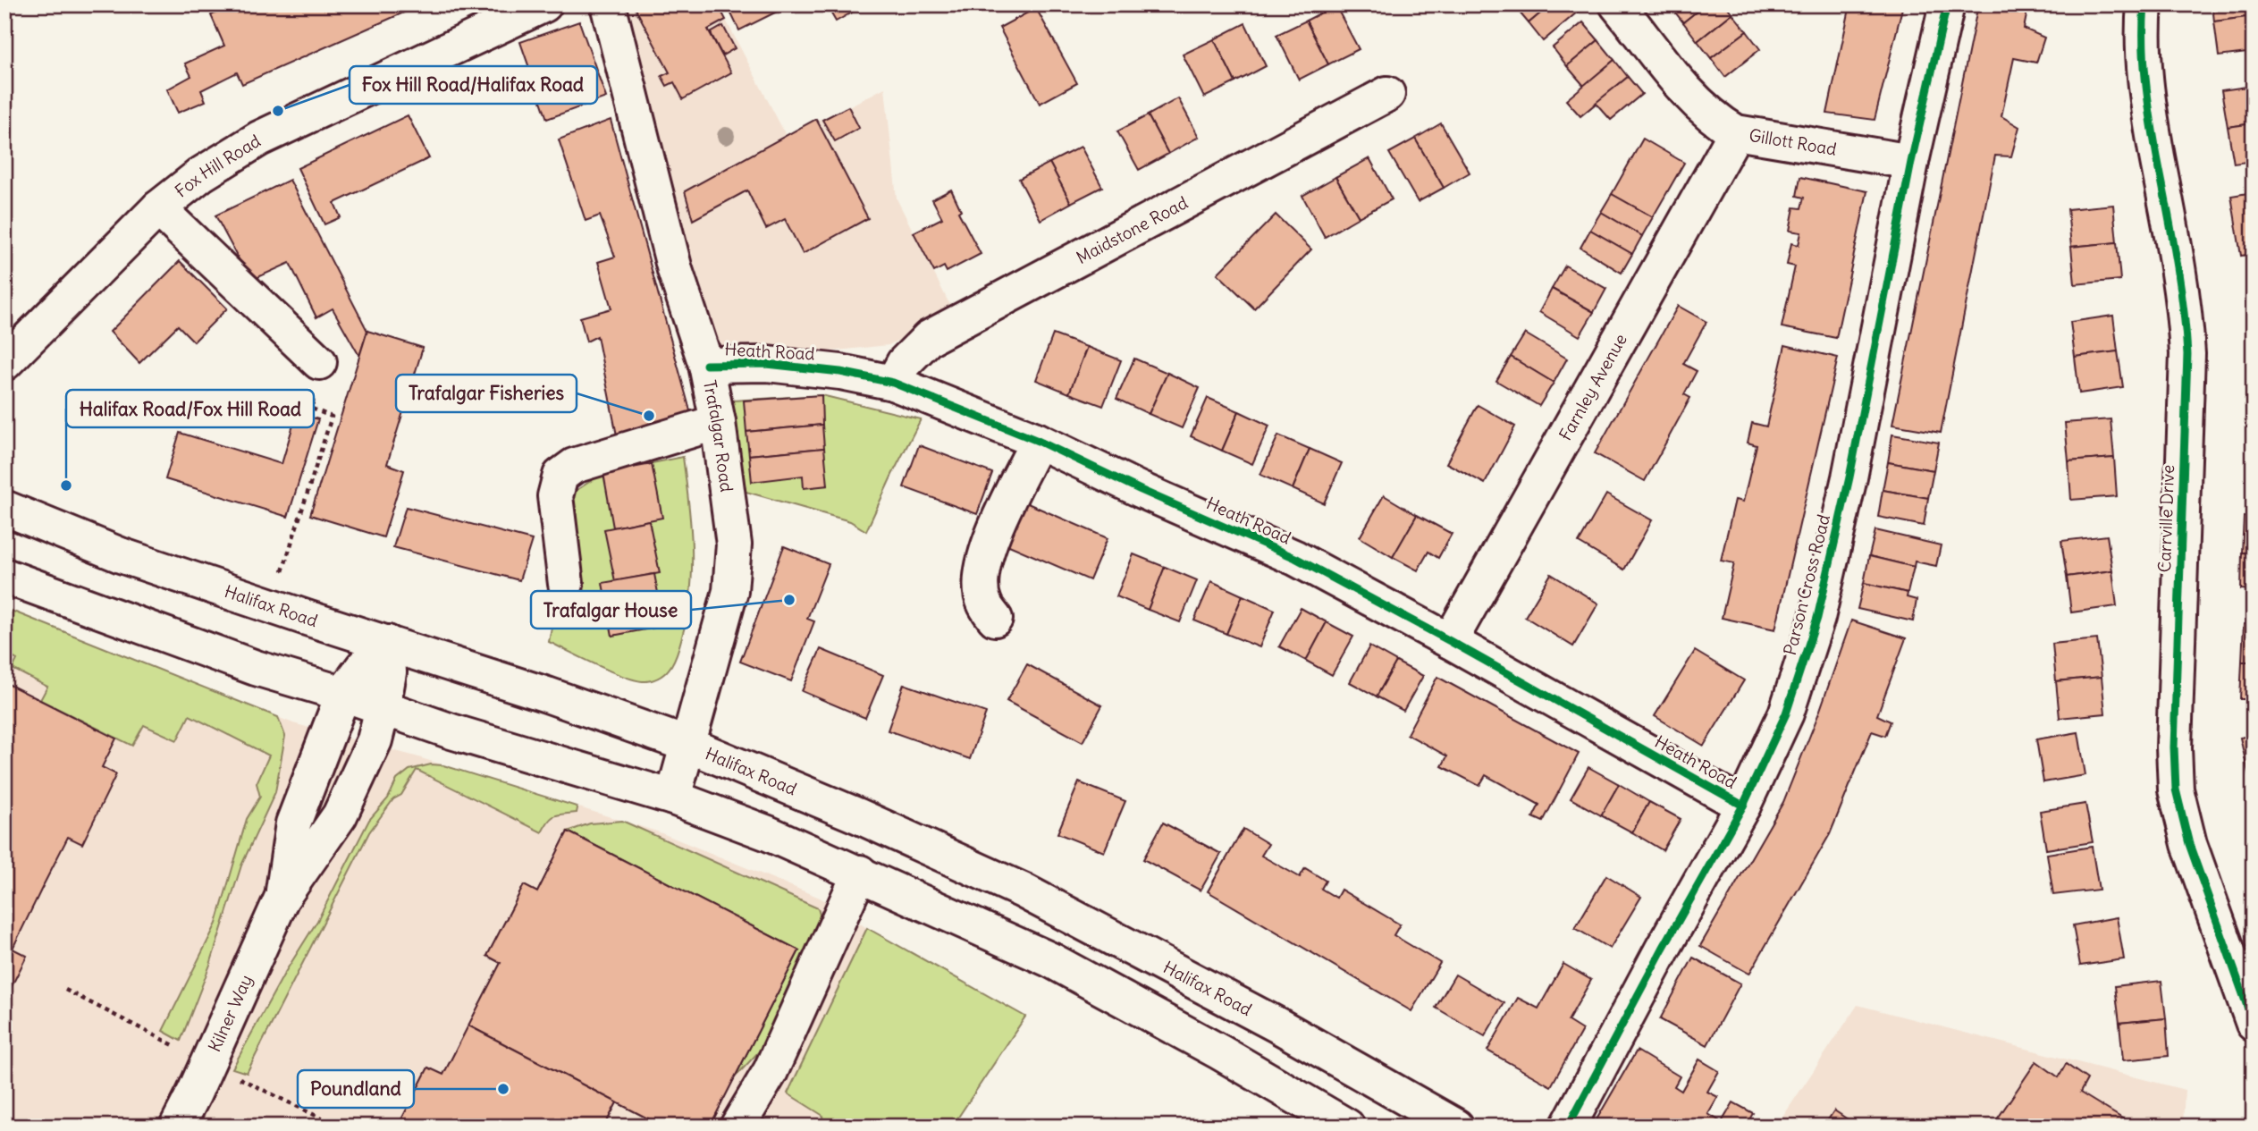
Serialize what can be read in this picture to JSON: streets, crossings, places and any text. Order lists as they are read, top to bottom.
{
  "streets": {
    "main road": [
      "Gillott Road",
      "Fox Hill Road",
      "Maidstone Road",
      "Heath Road",
      "Farnley Avenue",
      "Trafalgar Road",
      "Carrville Drive",
      "Parson Cross Road",
      "Halifax Road",
      "Kilner Way"
    ]
  },
  "crossings": [
    ["Gillott Road", "Farnley Avenue"],
    ["Gillott Road", "Parson Cross Road"],
    ["Maidstone Road", "Heath Road"],
    ["Heath Road", "Farnley Avenue"],
    ["Heath Road", "Trafalgar Road"],
    ["Heath Road", "Parson Cross Road"],
    ["Trafalgar Road", "Halifax Road"],
    ["Halifax Road", "Kilner Way"]
  ],
  "places": [
    "Fox Hill Road/Halifax Road",
    "Trafalgar Fisheries",
    "Halifax Road/Fox Hill Road",
    "Trafalgar House",
    "Poundland"
  ]
}
